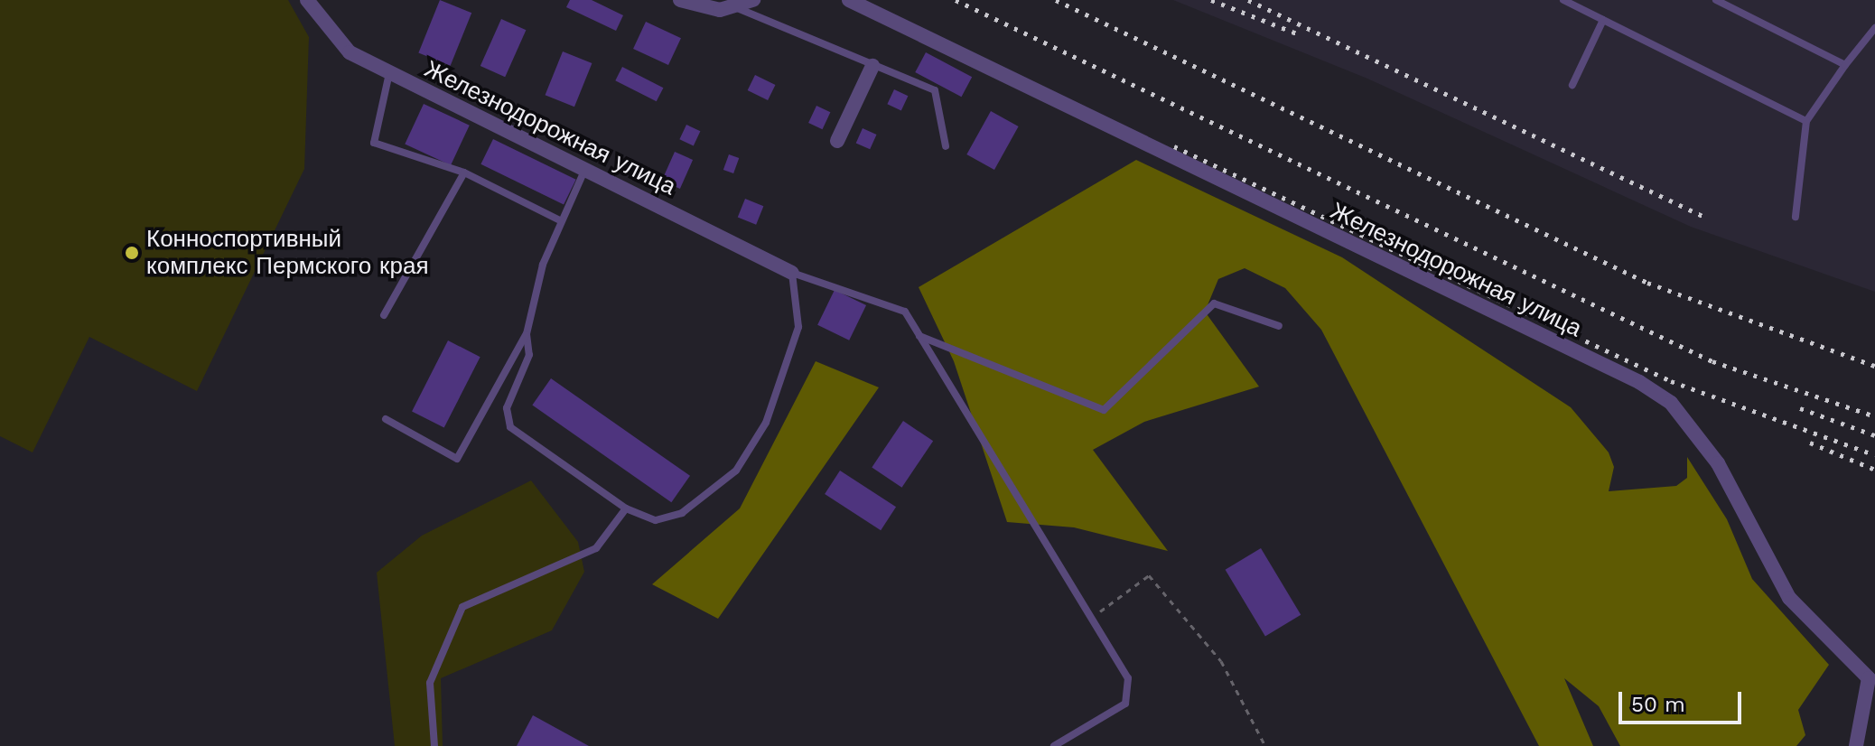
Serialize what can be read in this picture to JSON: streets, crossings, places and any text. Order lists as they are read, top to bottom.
{
  "streets": {
    "street": ["Железнодорожная улица"]
  },
  "places": ["Конноспортивный комплекс Пермского края"],
  "scale_bar": "50 m"
}
